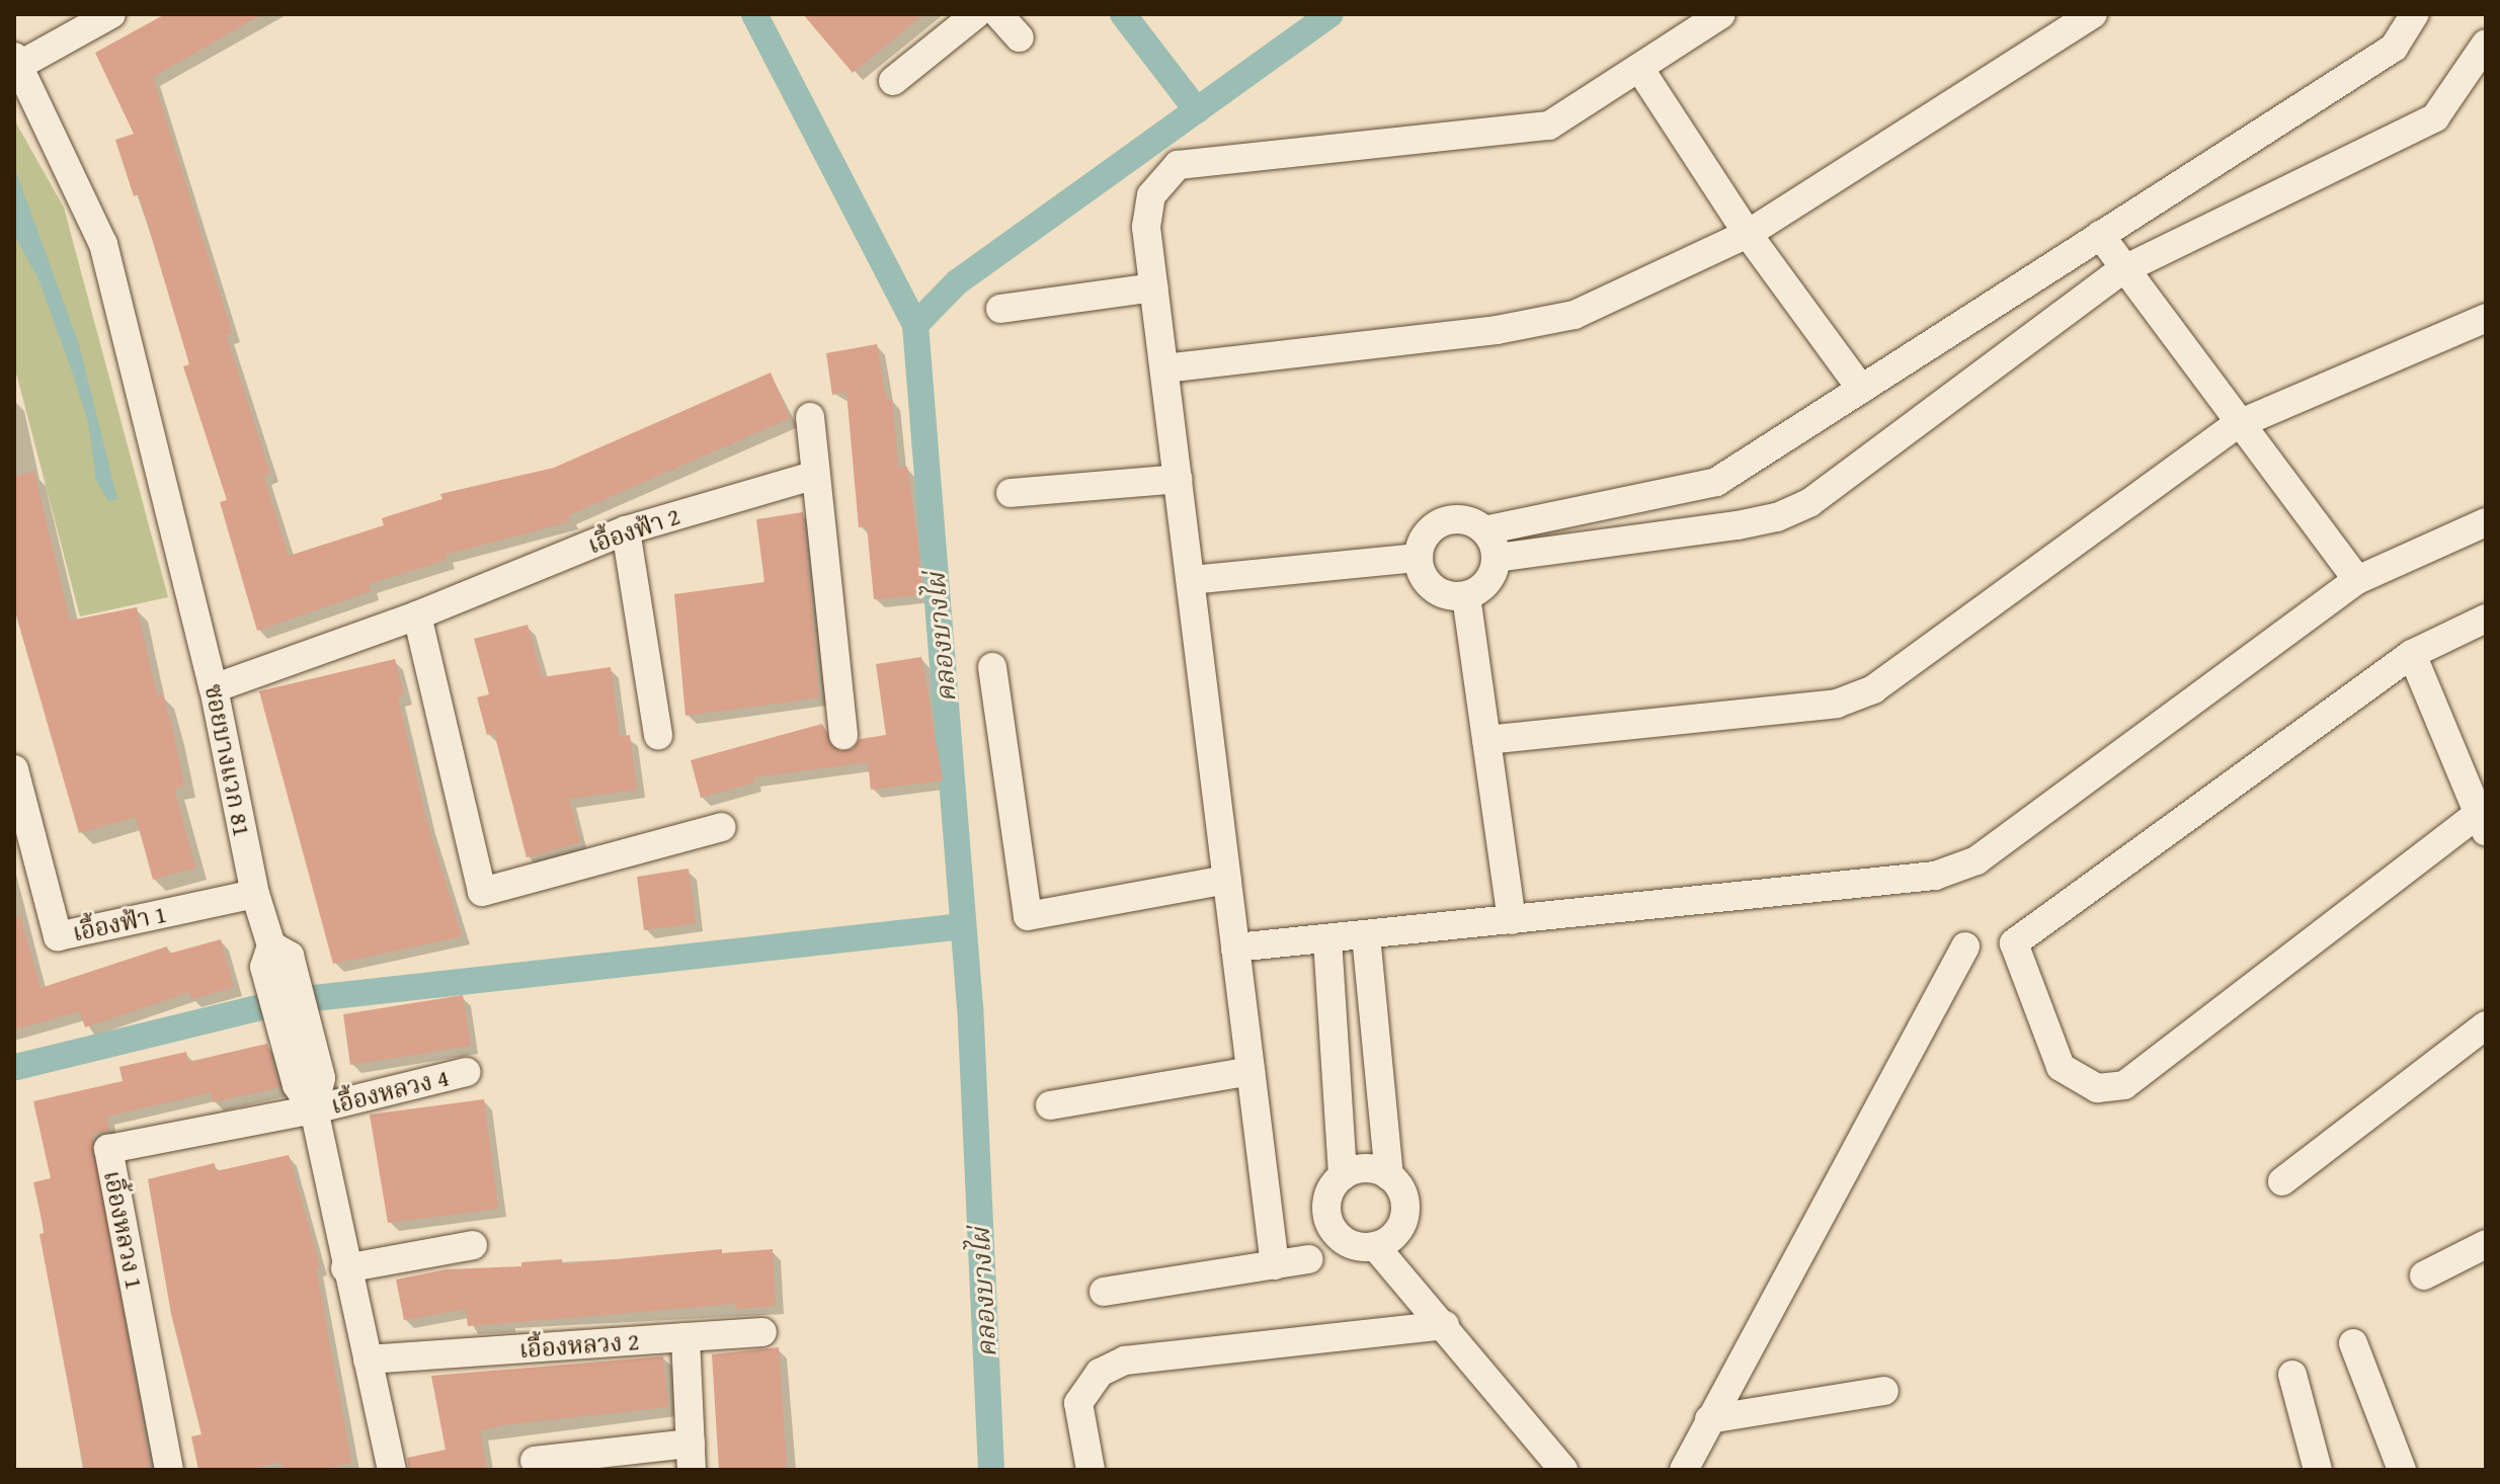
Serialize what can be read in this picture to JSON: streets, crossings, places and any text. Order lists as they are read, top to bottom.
{
  "streets": {
    "street": [
      "เอื้องฟ้า 2",
      "ซอยบางแวก 81",
      "เอื้องฟ้า 1",
      "เอื้องหลวง 4",
      "เอิ้องหลวง 1",
      "เอื้องหลวง 2"
    ]
  },
  "crossings": [
    ["เอื้องฟ้า 2", "ซอยบางแวก 81"],
    ["ซอยบางแวก 81", "เอื้องฟ้า 1"],
    ["ซอยบางแวก 81", "เอื้องหลวง 4"],
    ["ซอยบางแวก 81", "เอิ้องหลวง 1"],
    ["เอื้องหลวง 4", "เอิ้องหลวง 1"]
  ],
  "water": ["คลองบางไผ่"]
}
